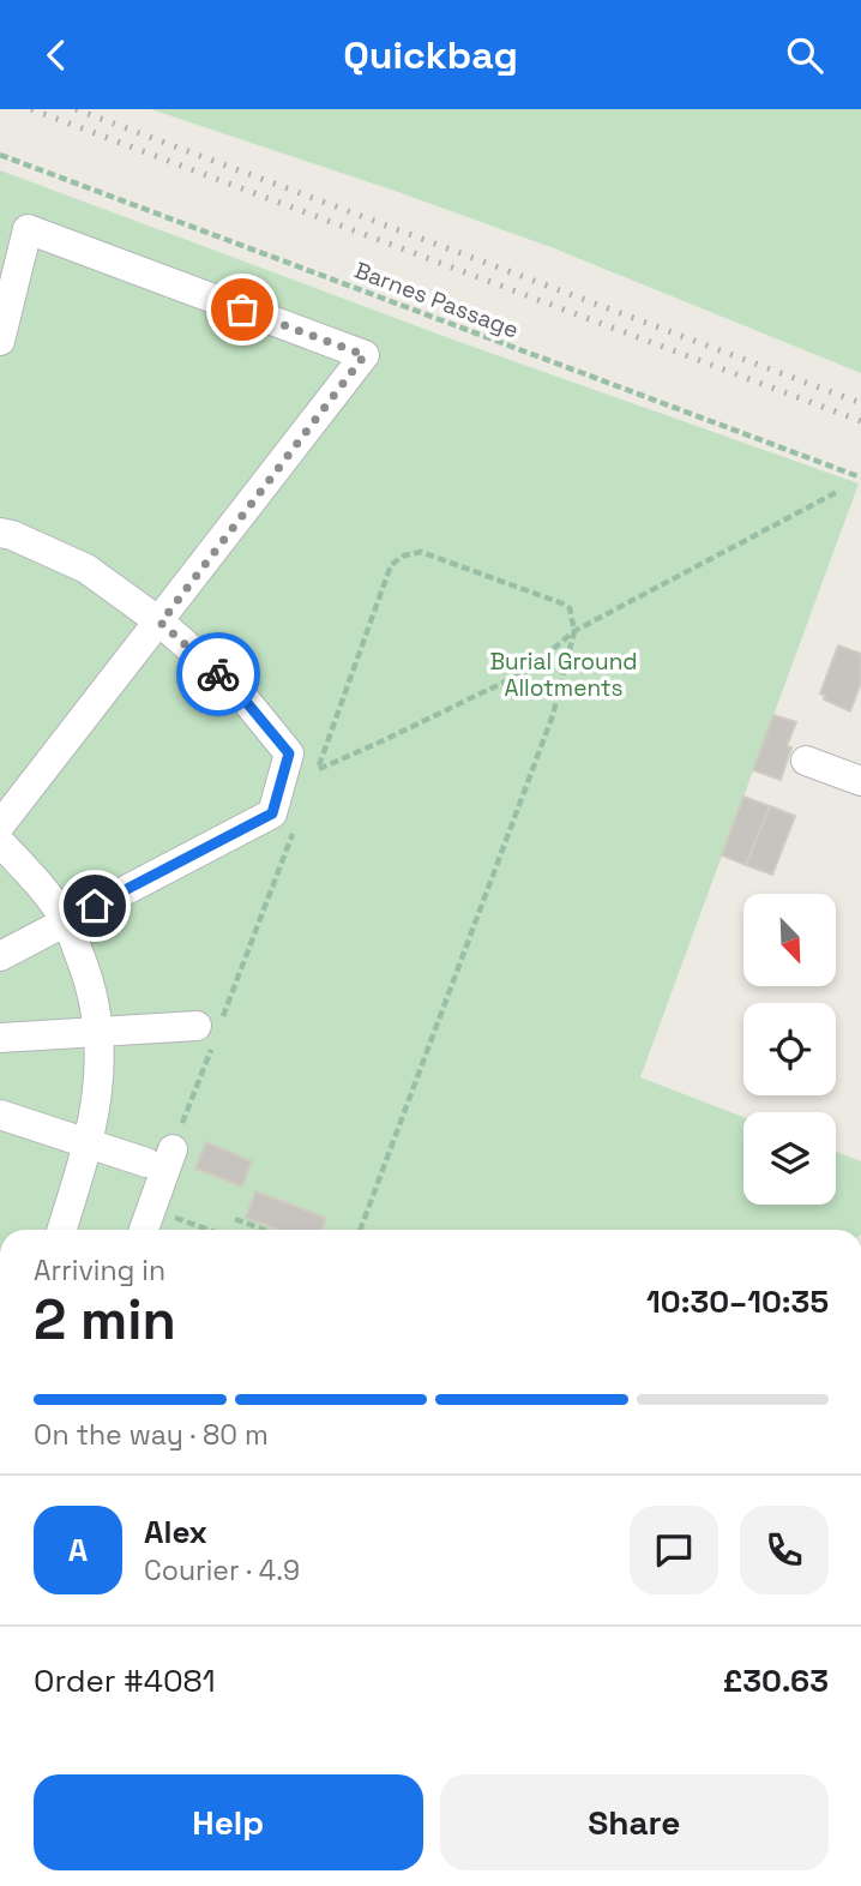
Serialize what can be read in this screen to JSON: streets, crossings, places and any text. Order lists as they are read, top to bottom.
{
  "streets": {
    "path": ["Barnes Passage"]
  },
  "parks": ["Burial Ground Allotments"],
  "north": "bottom right",
  "page": {
    "header": "Quickbag",
    "heading": ["2 min", "Arriving in", "10:30–10:35"],
    "panel": [
      "Alex",
      "Courier · 4.9",
      "Order #4081",
      "£30.63"
    ],
    "bar": "On the way · 80 m",
    "round": "A",
    "buttons": ["Help", "Share"]
  }
}
